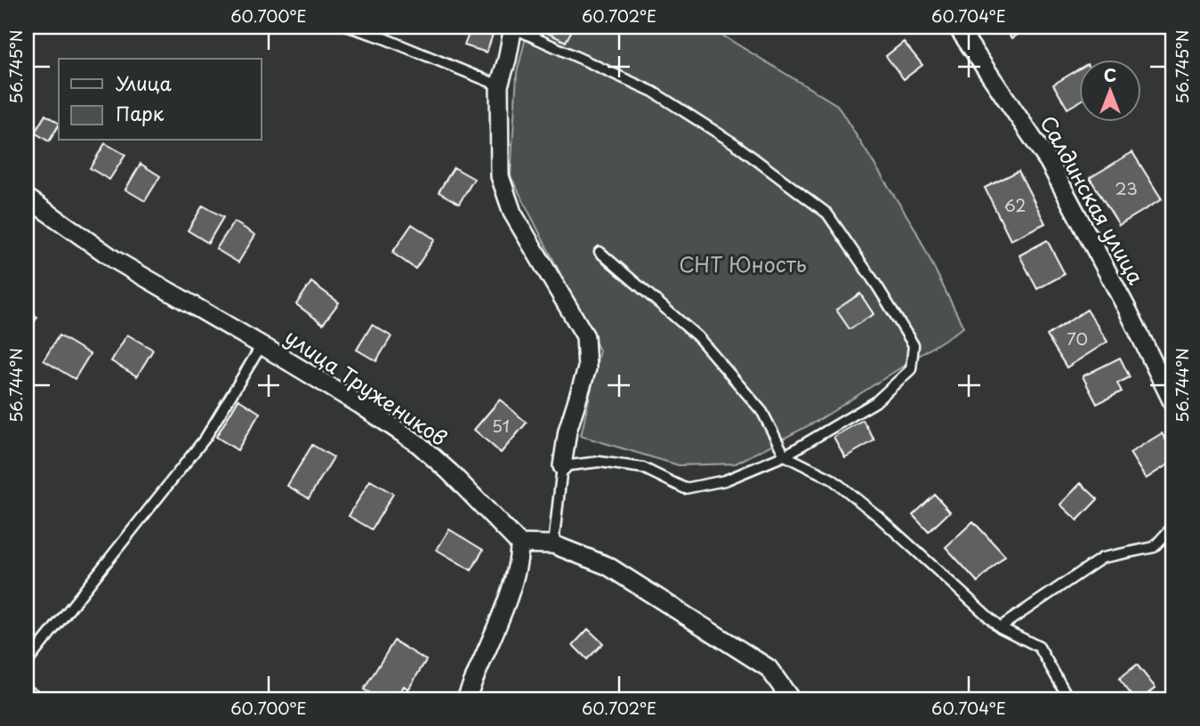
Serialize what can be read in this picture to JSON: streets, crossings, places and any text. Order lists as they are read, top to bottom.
{
  "streets": {
    "street": ["Салдинская улица", "улица Тружеников"]
  },
  "parks": ["СНТ Юность"],
  "house_numbers": [
    "23",
    "62",
    "70",
    "51"
  ],
  "legend": ["Улица", "Парк"],
  "north": "top",
  "coordinates": [
    "60.700°E",
    "60.702°E",
    "60.704°E",
    "56.745°N",
    "56.744°N"
  ]
}
